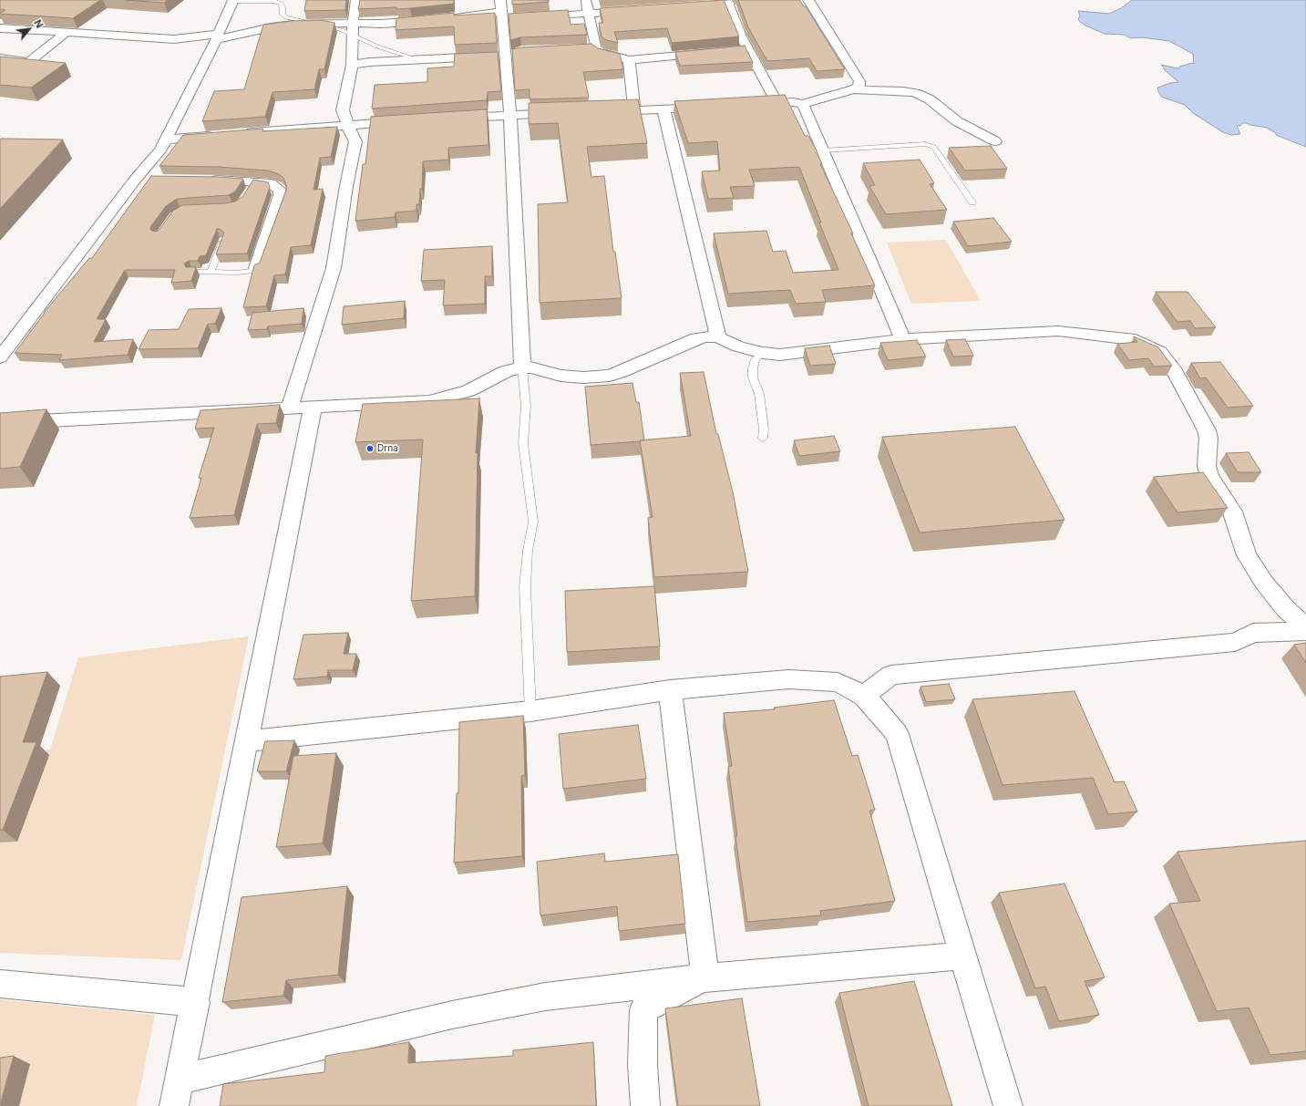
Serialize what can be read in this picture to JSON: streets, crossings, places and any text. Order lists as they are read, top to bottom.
{
  "places": ["Drna"],
  "north": "top right"
}
